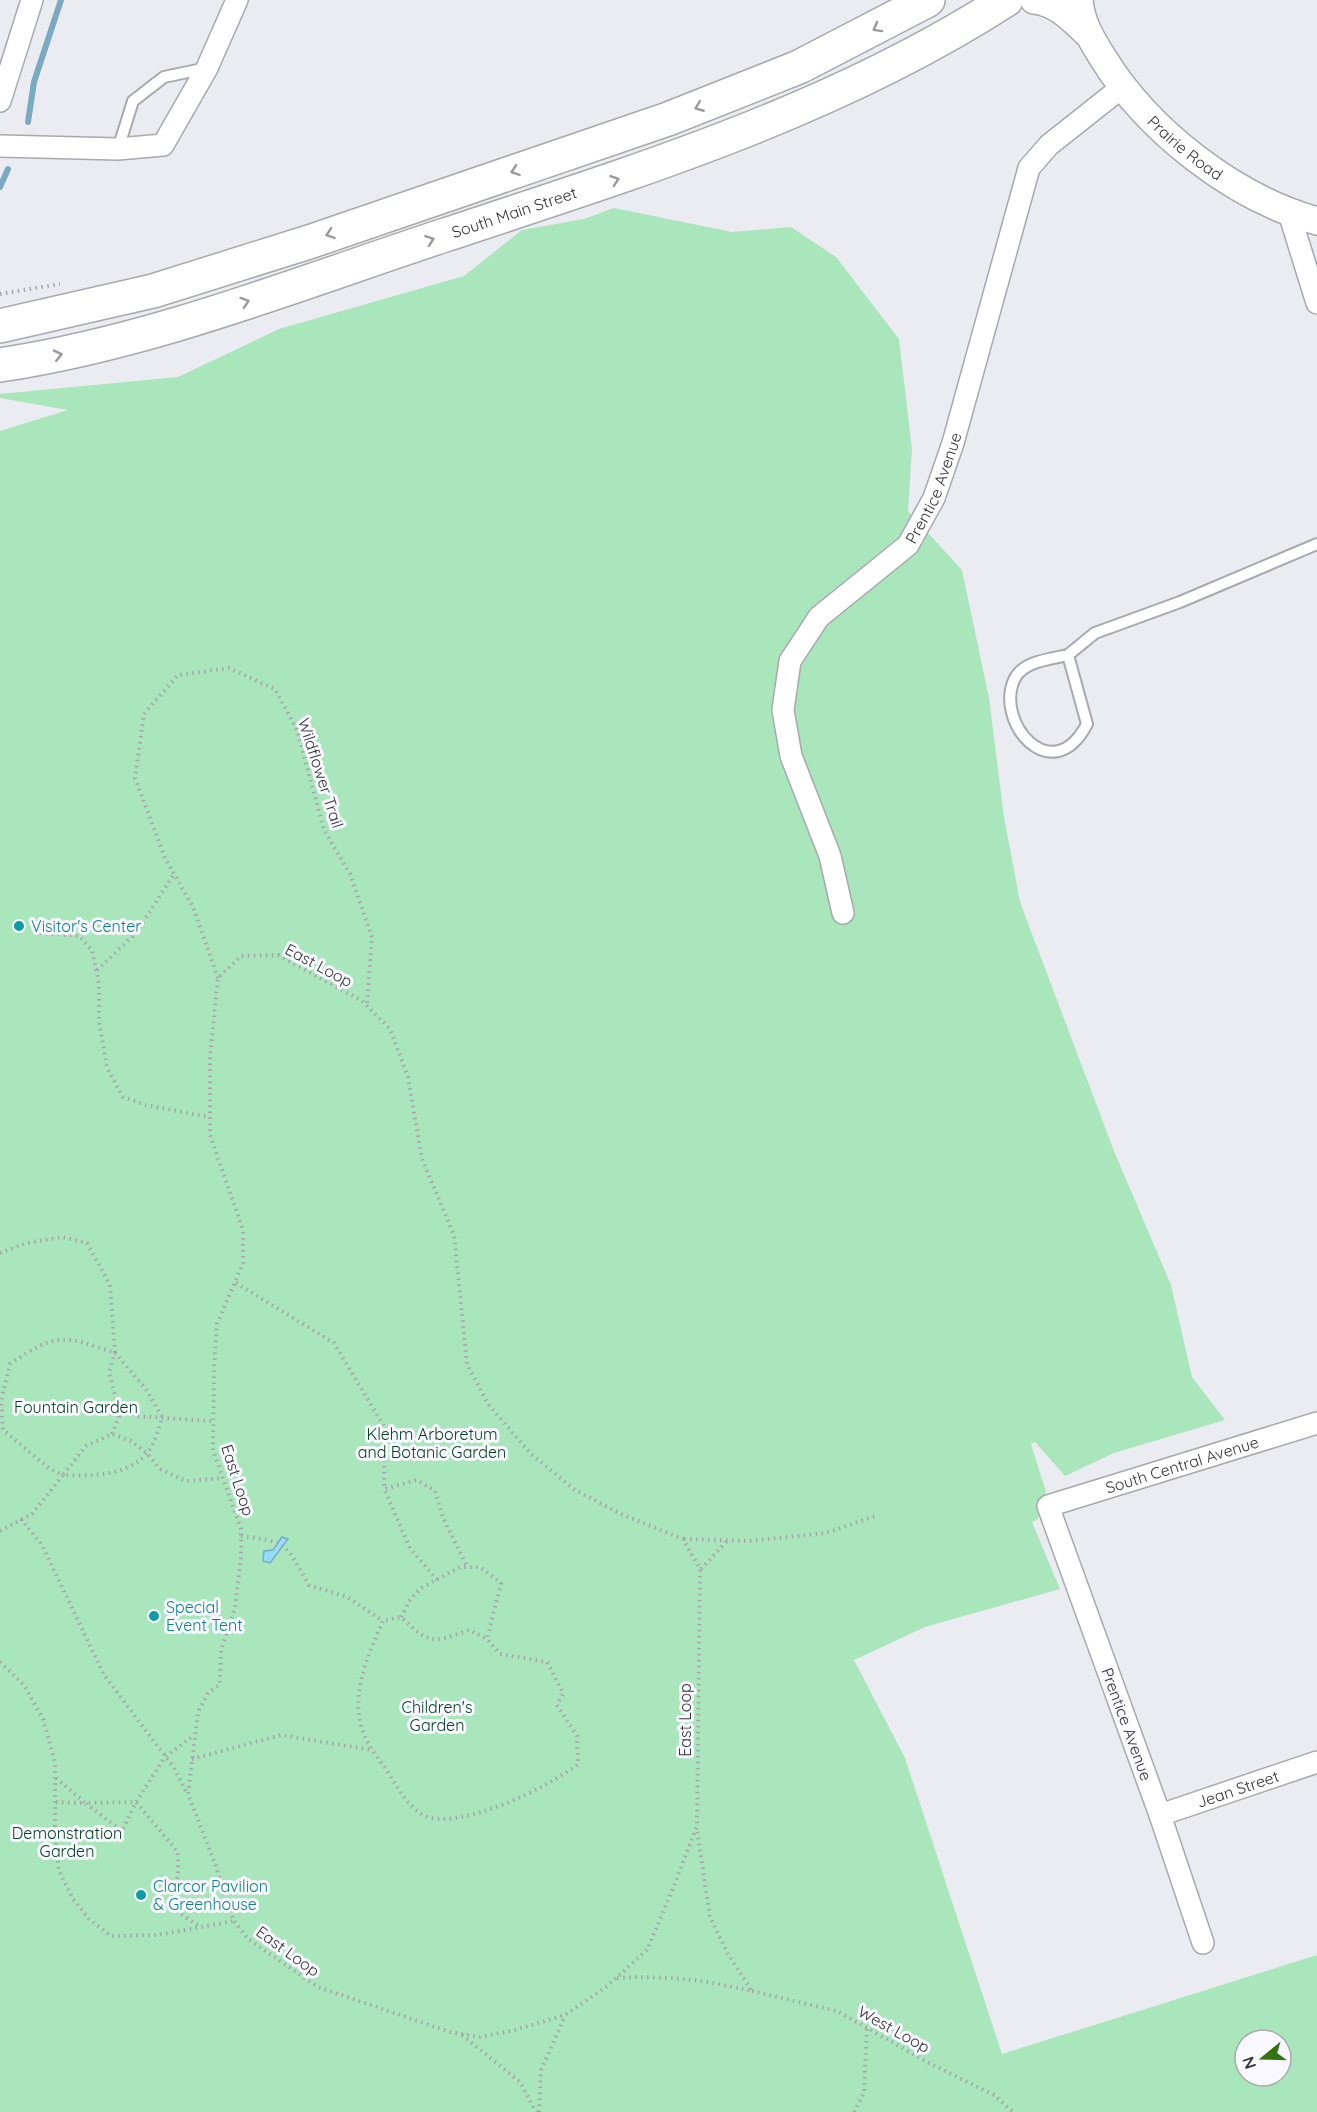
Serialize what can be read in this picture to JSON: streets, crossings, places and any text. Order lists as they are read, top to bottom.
{
  "streets": {
    "main road": ["South Main Street"],
    "street": [
      "Prairie Road",
      "Prentice Avenue",
      "South Central Avenue",
      "Jean Street"
    ],
    "path": ["Wildflower Trail", "East Loop", "West Loop"]
  },
  "crossings": [
    ["Prairie Road", "Prentice Avenue"],
    ["Prentice Avenue", "South Central Avenue"],
    ["Prentice Avenue", "Jean Street"],
    ["Wildflower Trail", "East Loop"],
    ["East Loop", "West Loop"]
  ],
  "parks": [
    "Fountain Garden",
    "Klehm Arboretum and Botanic Garden",
    "Children's Garden",
    "Demonstration Garden"
  ],
  "places": ["Visitor's Center", "Special Event Tent", "Clarcor Pavilion & Greenhouse"],
  "north": "left"
}
